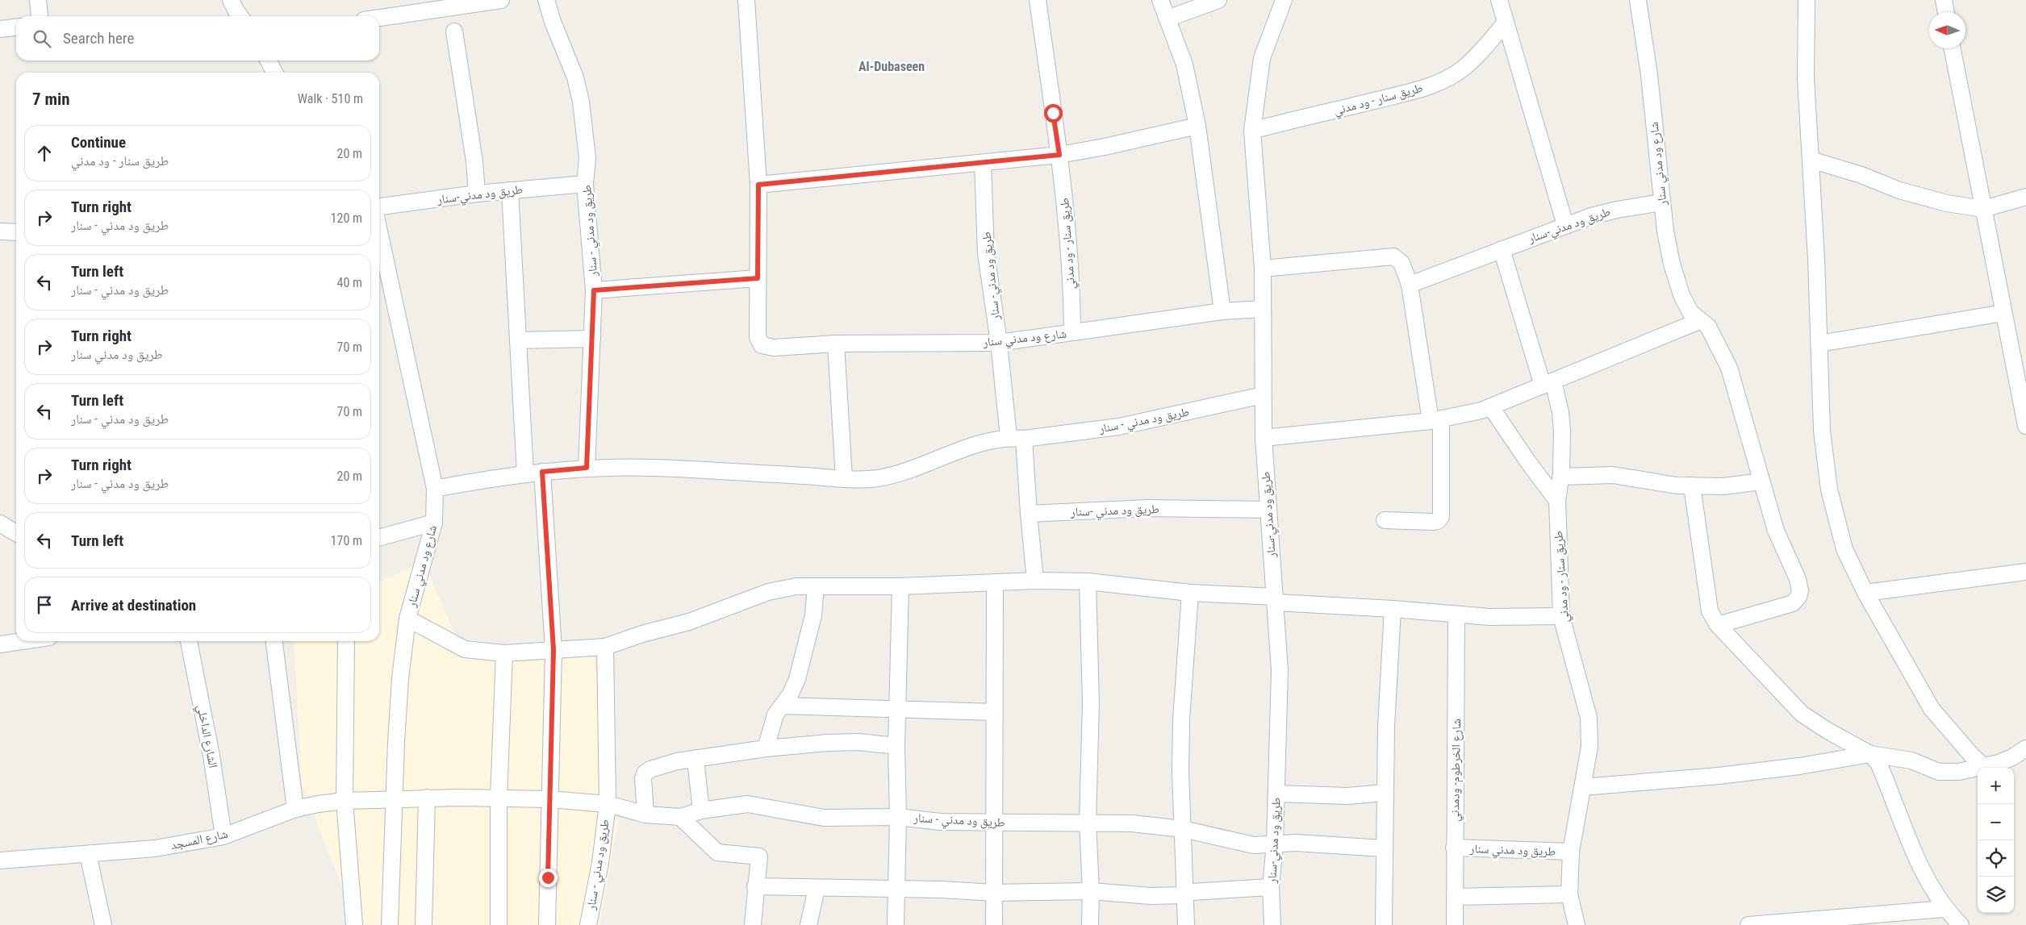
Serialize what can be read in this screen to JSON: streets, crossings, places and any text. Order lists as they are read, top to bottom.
{
  "streets": {
    "street": [
      "طريق سنار - ود مدني",
      "شارع ود مدني سنار",
      "طريق ود مدني-سنار",
      "طريق ود مدني - سنار",
      "طريق ود مدني- سنار",
      "طريق ود مدني -سنار",
      "الشارع الداخلي",
      "شارع الخرطوم- ودمدني",
      "شارع المسجد",
      "طريق ود مدني سنار"
    ]
  },
  "crossings": [
    ["طريق سنار - ود مدني", "شارع ود مدني سنار"],
    ["طريق سنار - ود مدني", "طريق ود مدني-سنار"],
    ["شارع ود مدني سنار", "طريق ود مدني-سنار"],
    ["شارع ود مدني سنار", "طريق ود مدني - سنار"],
    ["شارع ود مدني سنار", "طريق ود مدني- سنار"],
    ["شارع ود مدني سنار", "شارع المسجد"],
    ["طريق ود مدني-سنار", "طريق ود مدني - سنار"],
    ["طريق ود مدني-سنار", "طريق ود مدني -سنار"],
    ["طريق ود مدني - سنار", "طريق ود مدني- سنار"],
    ["طريق ود مدني - سنار", "شارع المسجد"],
    ["الشارع الداخلي", "شارع المسجد"],
    ["شارع الخرطوم- ودمدني", "طريق ود مدني سنار"]
  ],
  "districts": ["Al-Dubaseen"],
  "north": "left",
  "page": {
    "search": "Search here",
    "heading": ["7 min", "Walk · 510 m"],
    "list": [
      ["Continue", "طريق سنار - ود مدني", "20 m"],
      ["Turn right", "طريق ود مدني - سنار", "120 m"],
      ["Turn left", "طريق ود مدني - سنار", "40 m"],
      ["Turn right", "طريق ود مدني سنار", "70 m"],
      ["Turn left", "طريق ود مدني - سنار", "70 m"],
      ["Turn right", "طريق ود مدني - سنار", "20 m"],
      ["Turn left", "170 m"],
      "Arrive at destination"
    ],
    "map_buttons": ["+", "−"]
  }
}
